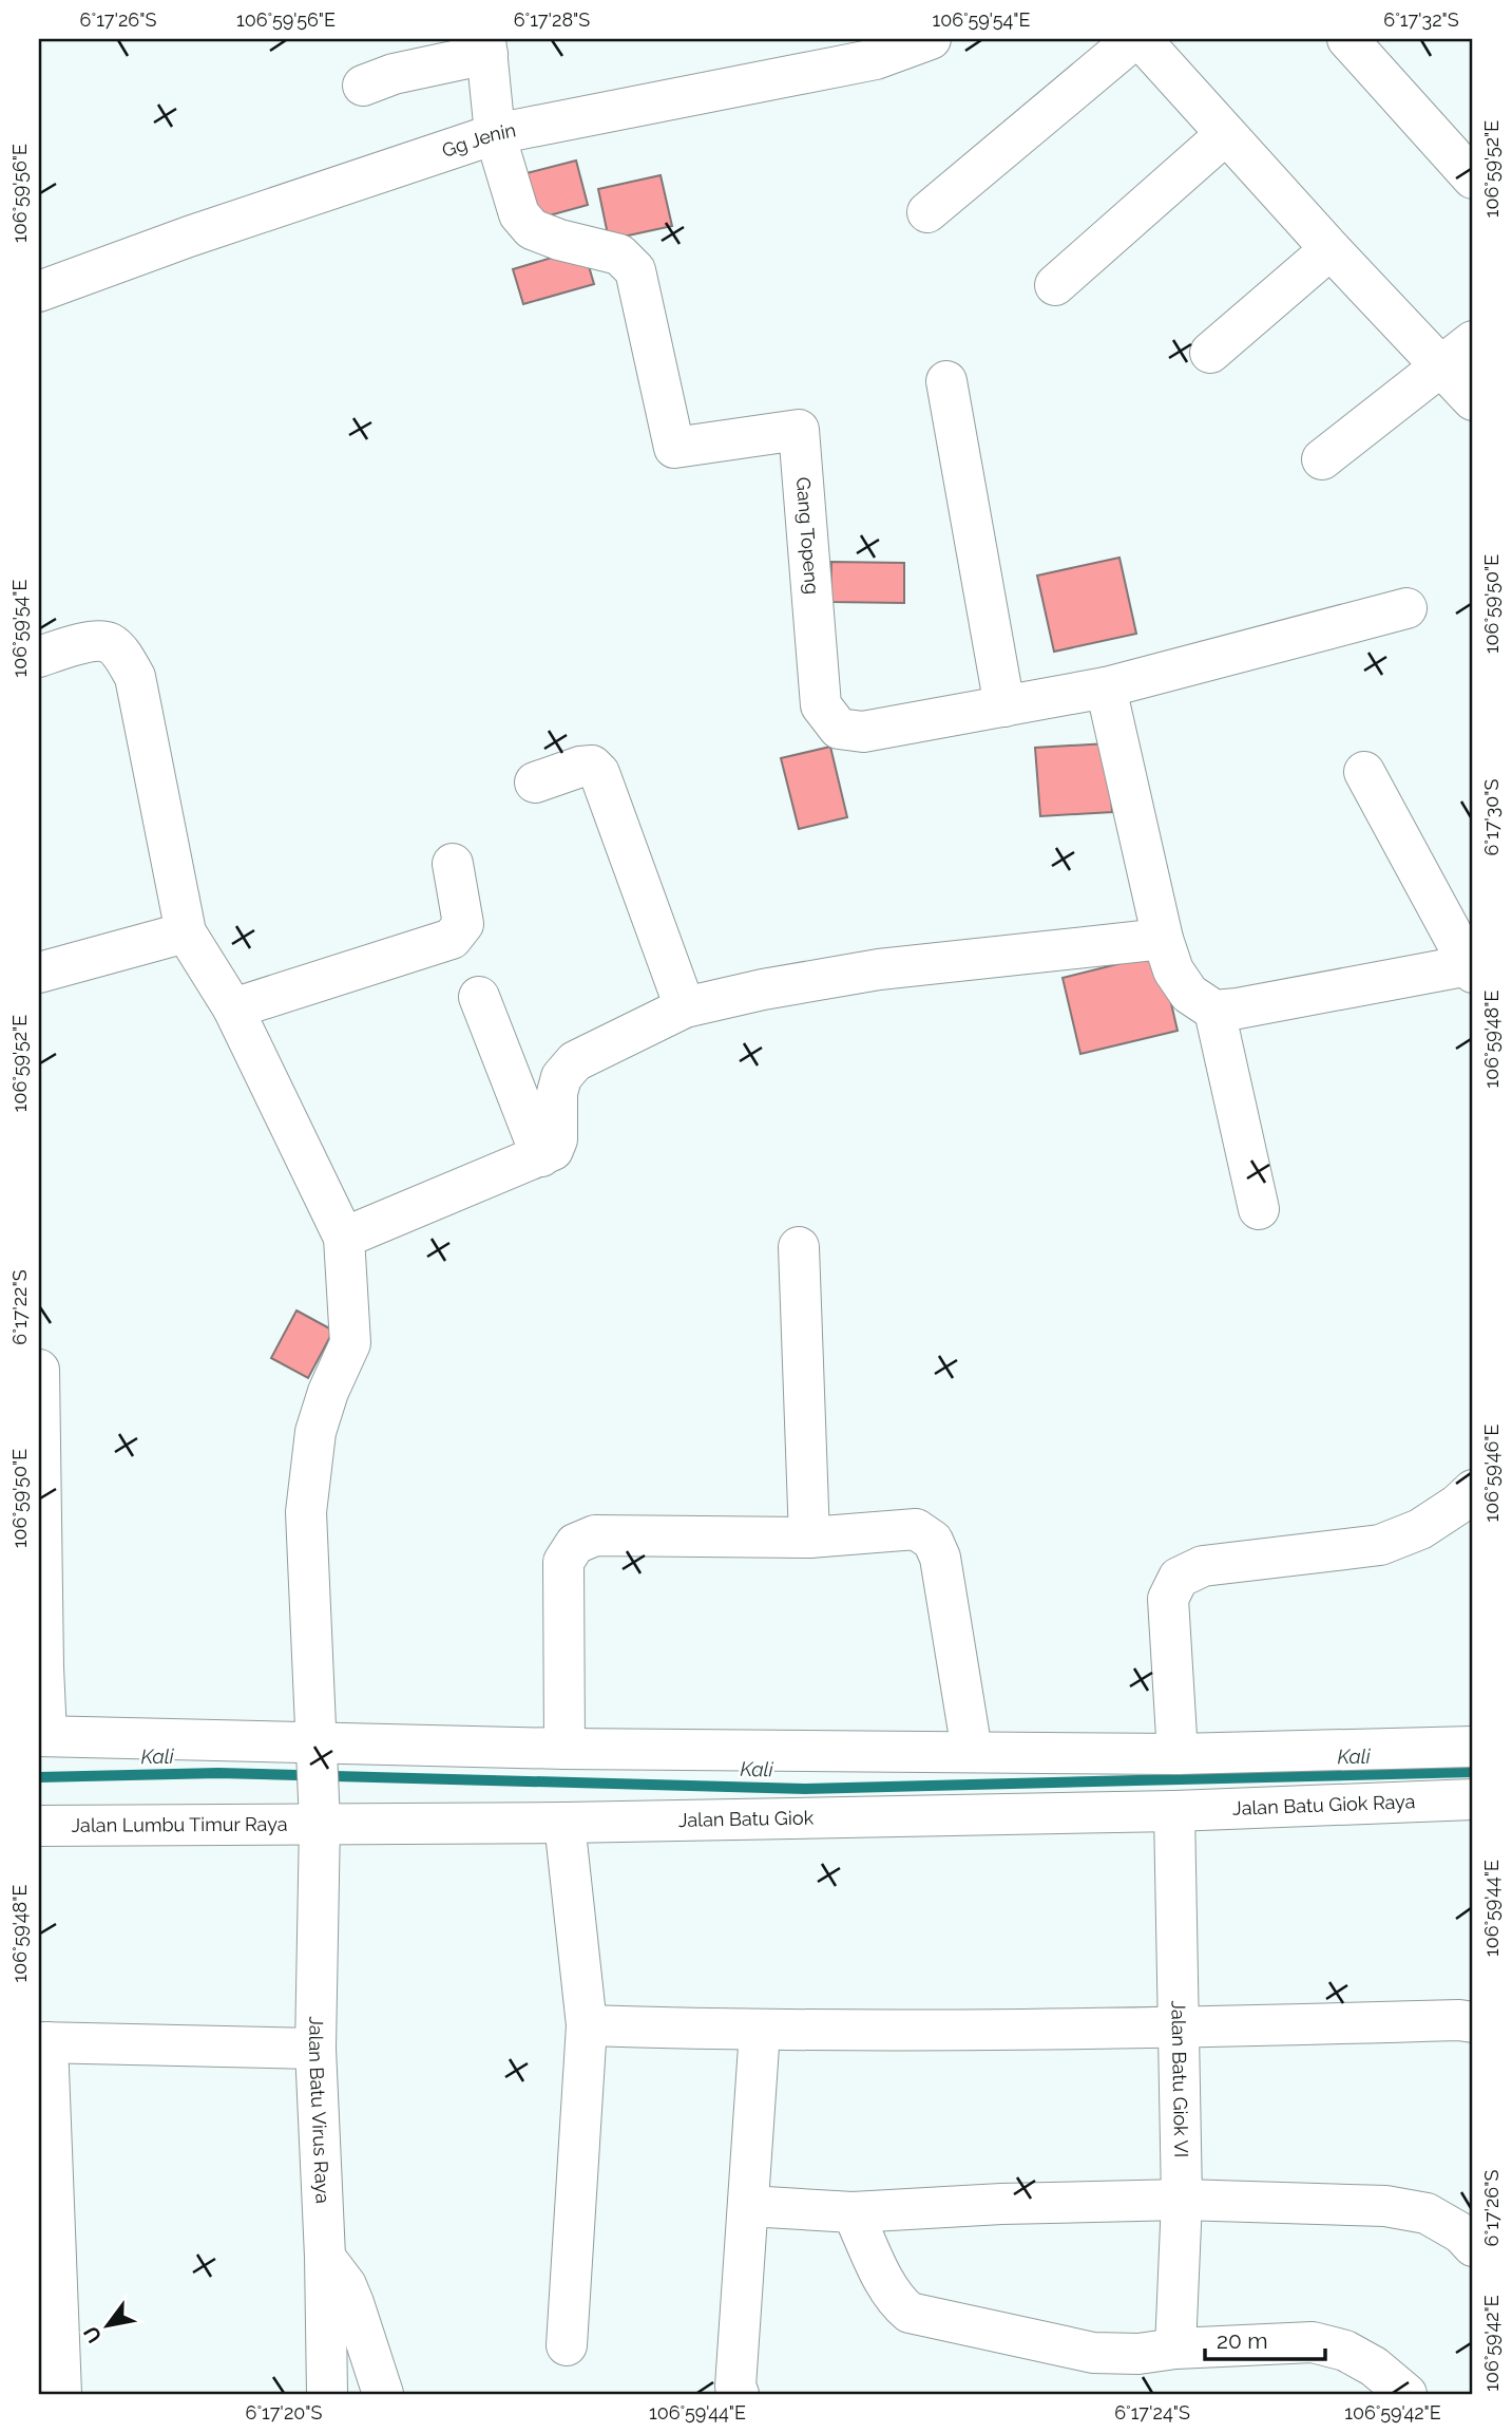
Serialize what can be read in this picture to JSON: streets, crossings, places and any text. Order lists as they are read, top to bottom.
{
  "streets": {
    "street": [
      "Gg Jenin",
      "Gang Topeng",
      "Jalan Batu Giok Raya",
      "Jalan Batu Giok",
      "Jalan Lumbu Timur Raya",
      "Jalan Batu Giok VI",
      "Jalan Batu Virus Raya"
    ]
  },
  "crossings": [
    ["Gg Jenin", "Gang Topeng"],
    ["Jalan Batu Giok Raya", "Jalan Batu Giok"],
    ["Jalan Batu Giok Raya", "Jalan Batu Giok VI"],
    ["Jalan Batu Giok", "Jalan Lumbu Timur Raya"],
    ["Jalan Batu Giok", "Jalan Batu Giok VI"],
    ["Jalan Batu Giok", "Jalan Batu Virus Raya"],
    ["Jalan Lumbu Timur Raya", "Jalan Batu Virus Raya"]
  ],
  "water": ["Kali"],
  "scale_bar": "20 m",
  "north": "bottom left",
  "coordinates": [
    "6°17'26\"S",
    "106°59'56\"E",
    "6°17'28\"S",
    "106°59'54\"E",
    "6°17'32\"S",
    "106°59'52\"E",
    "106°59'50\"E",
    "6°17'30\"S",
    "106°59'48\"E",
    "6°17'22\"S",
    "106°59'46\"E",
    "106°59'44\"E",
    "106°59'42\"E",
    "6°17'20\"S",
    "6°17'24\"S"
  ]
}
